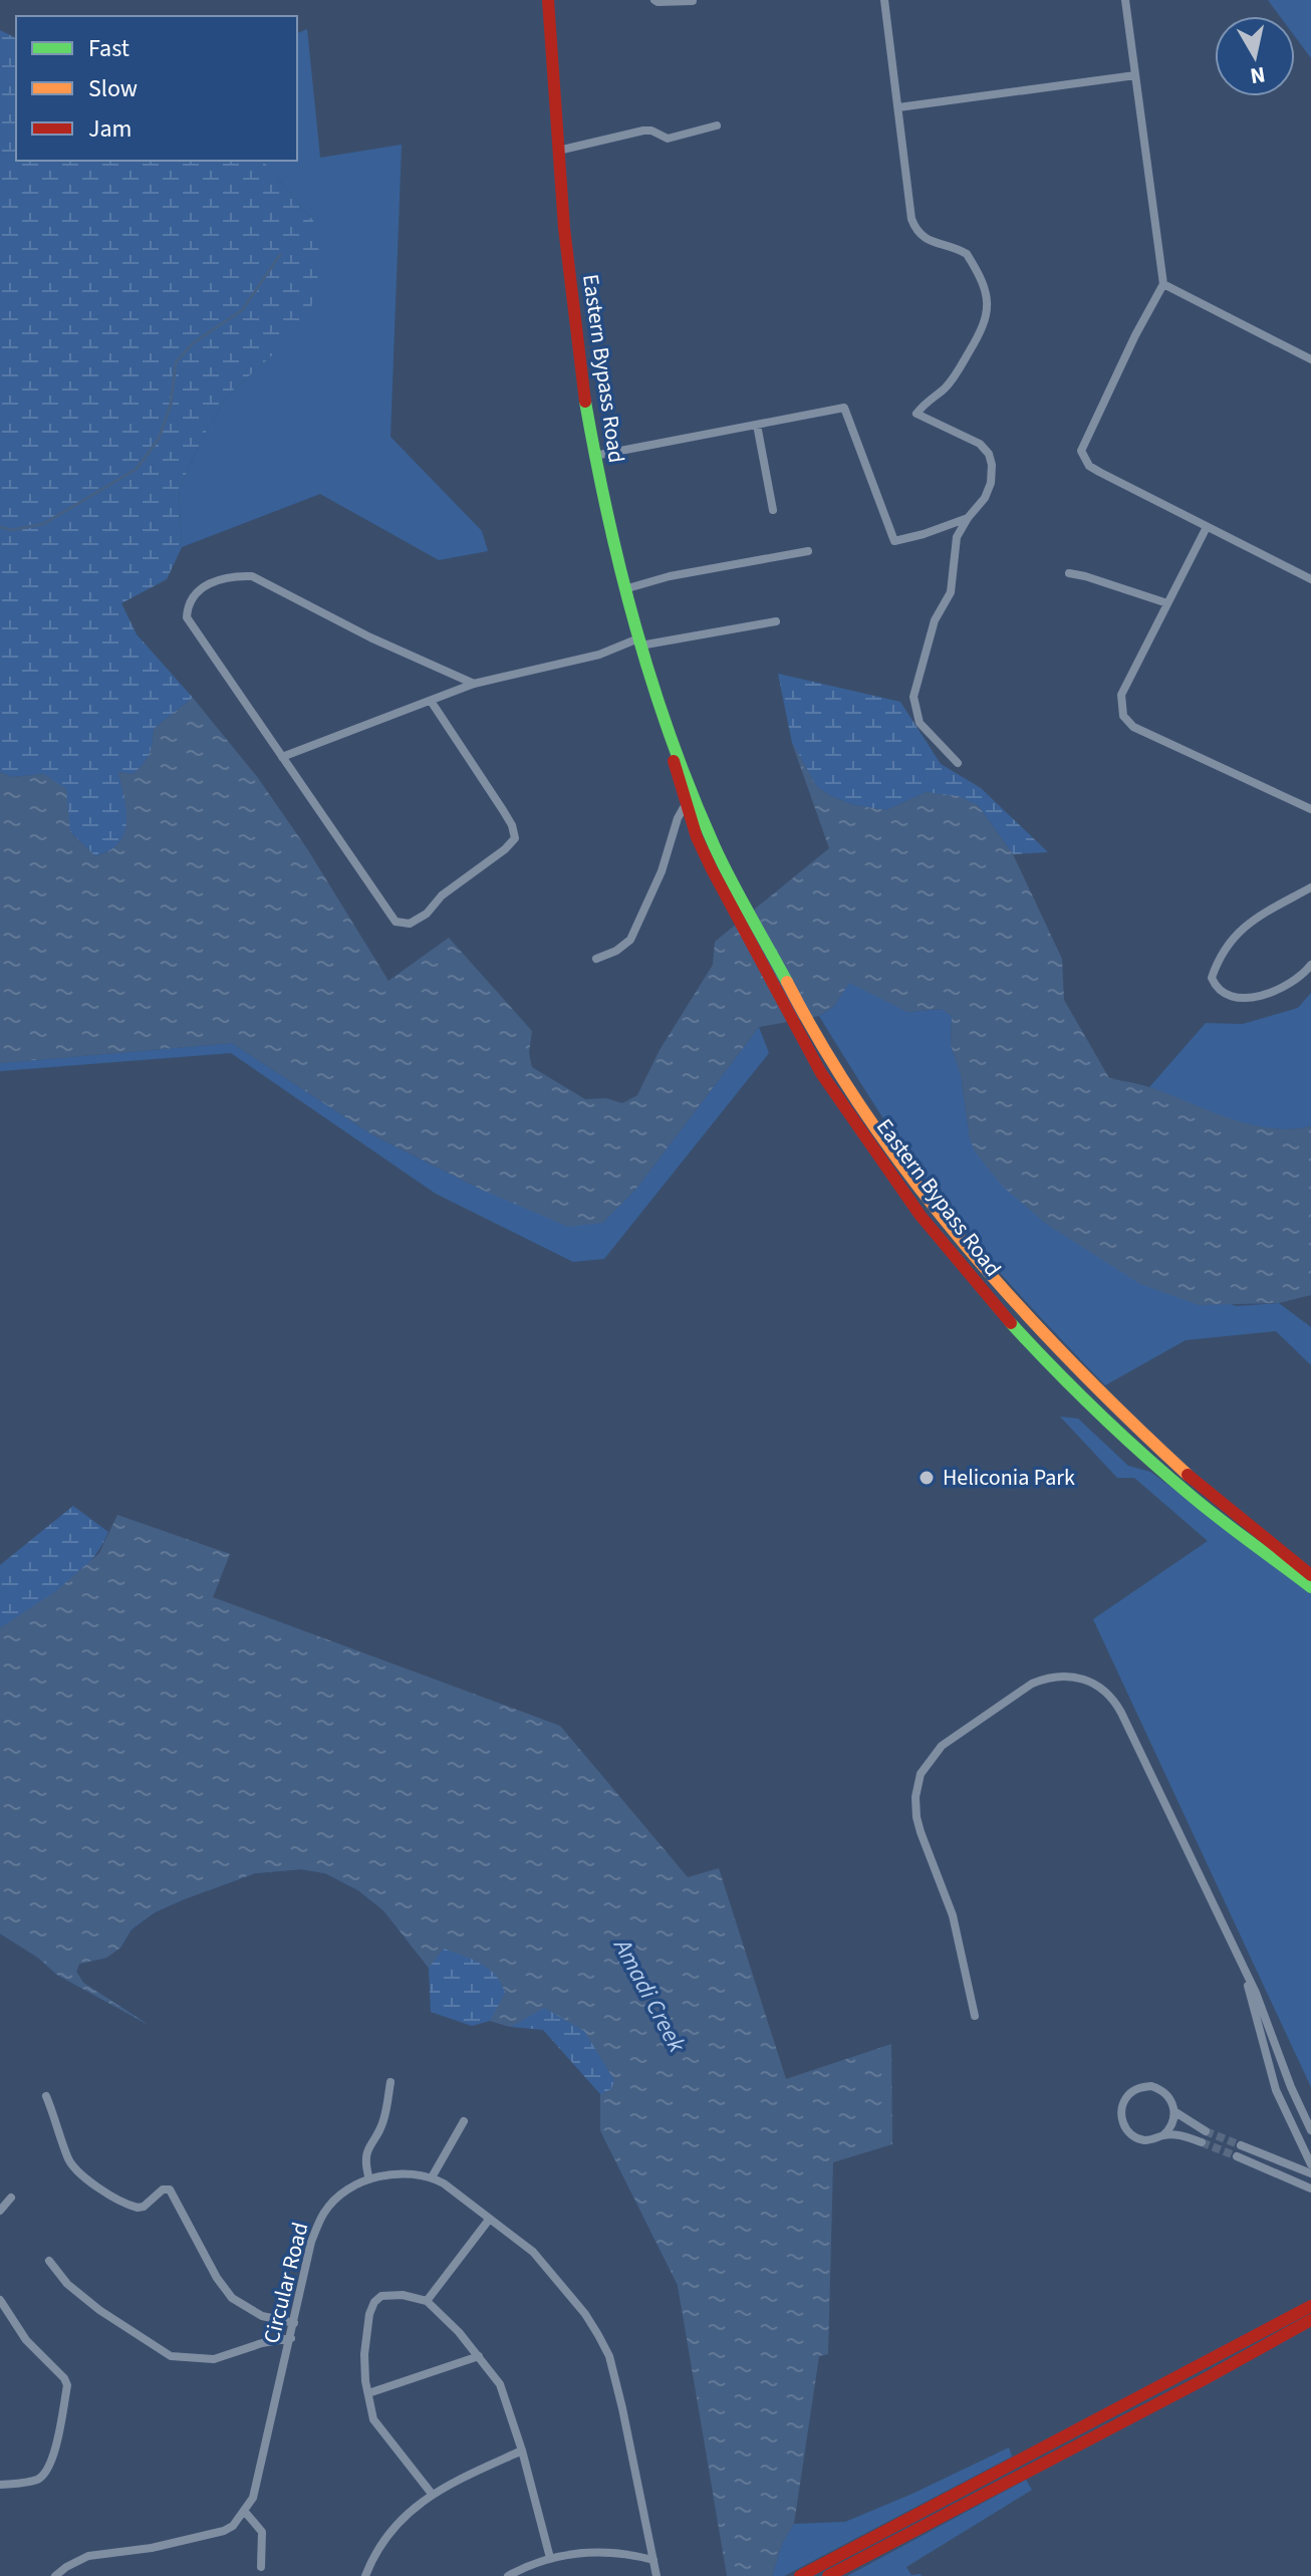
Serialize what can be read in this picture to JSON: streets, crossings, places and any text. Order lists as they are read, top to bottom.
{
  "streets": {
    "main road": ["Eastern Bypass Road"],
    "street": ["Circular Road"]
  },
  "water": ["Amadi Creek"],
  "places": ["Heliconia Park"],
  "legend": ["Fast", "Slow", "Jam"],
  "north": "bottom"
}
